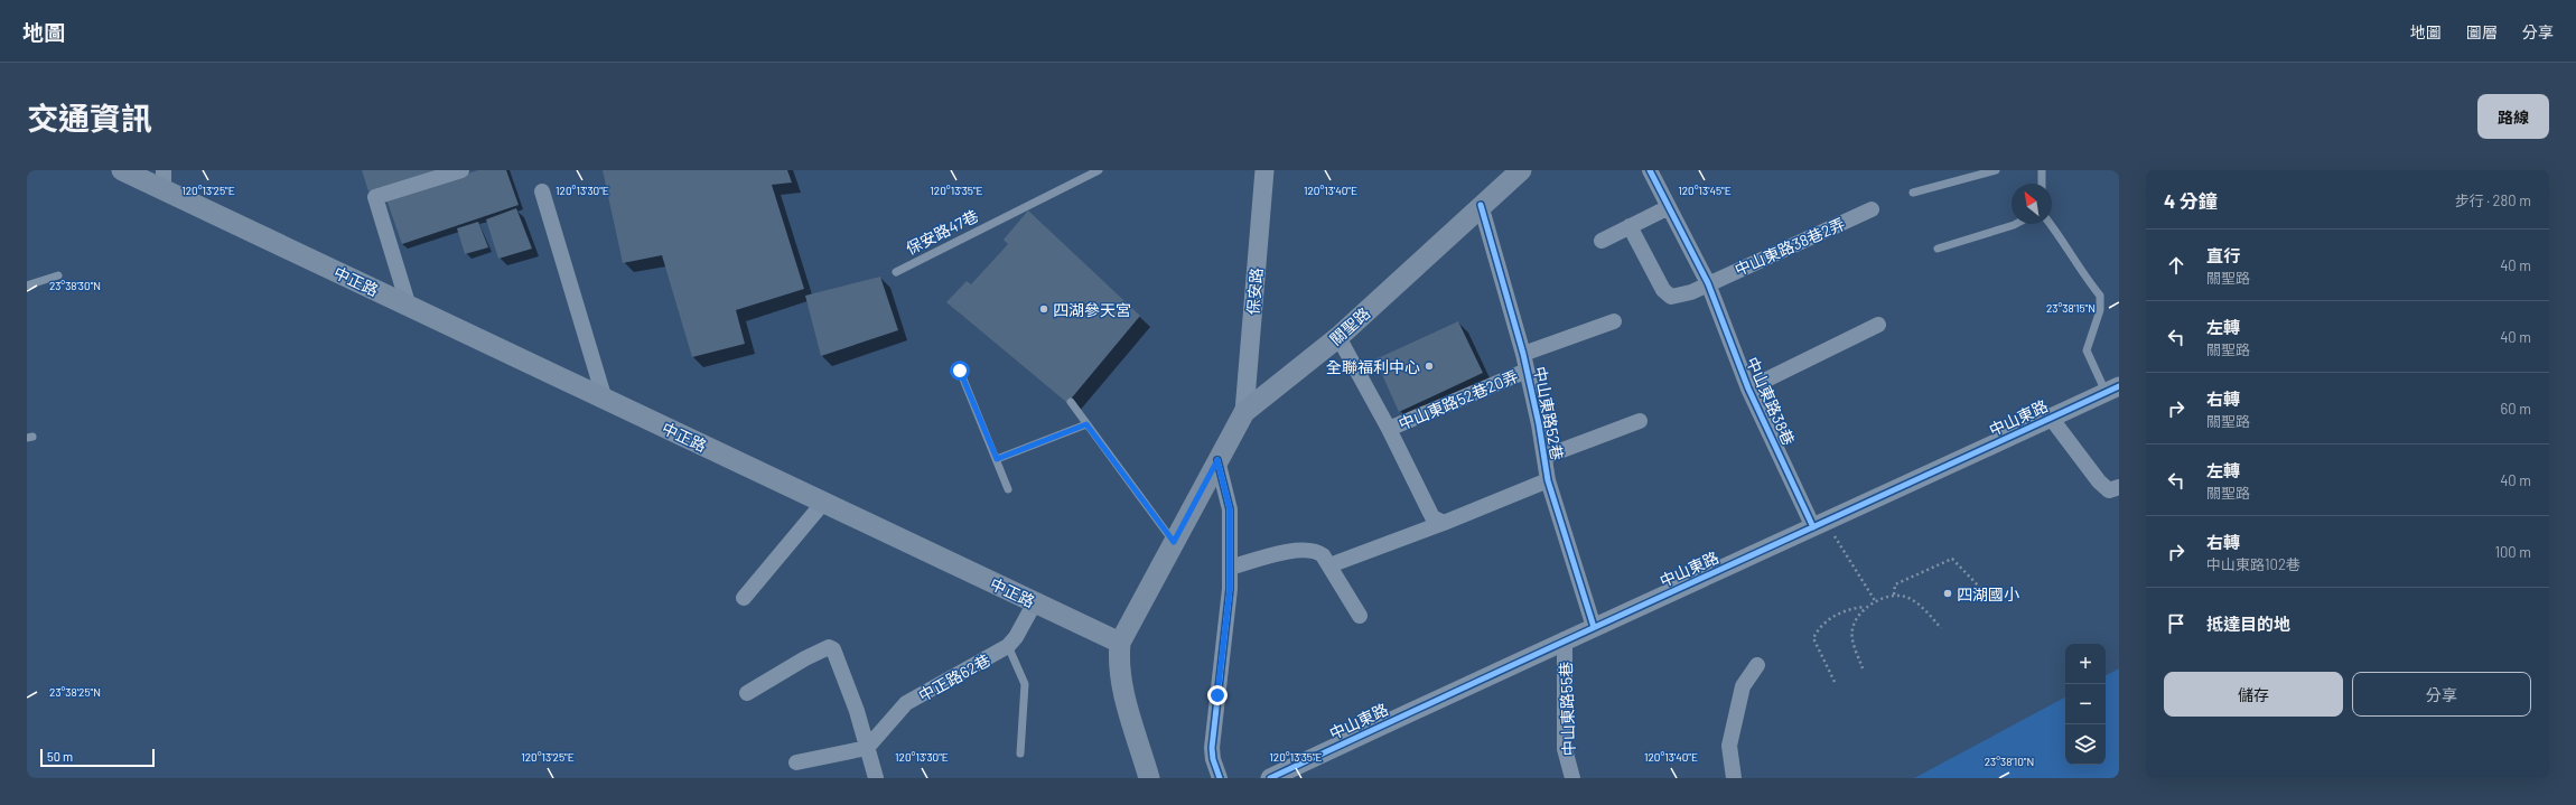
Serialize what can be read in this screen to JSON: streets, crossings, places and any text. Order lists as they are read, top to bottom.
{
  "streets": {
    "main road": ["中正路", "關聖路"],
    "street": [
      "中山東路38巷2弄",
      "保安路",
      "中山東路52巷20弄",
      "中山東路38巷",
      "中山東路52巷",
      "中山東路",
      "中正路62巷",
      "中山東路55巷"
    ],
    "lane": ["保安路47巷"]
  },
  "crossings": [
    ["中山東路38巷2弄", "中山東路38巷"],
    ["中正路", "關聖路"],
    ["中正路", "中正路62巷"],
    ["保安路", "關聖路"],
    ["關聖路", "中山東路52巷20弄"],
    ["關聖路", "中山東路52巷"],
    ["中山東路52巷20弄", "中山東路52巷"],
    ["中山東路38巷", "中山東路"],
    ["中山東路52巷", "中山東路"],
    ["中山東路", "中山東路55巷"]
  ],
  "places": ["四湖參天宮", "全聯福利中心", "四湖國小"],
  "scale_bar": "50 m",
  "north": "top left",
  "page": {
    "header": "地圖",
    "nav": ["地圖", "圖層", "分享"],
    "title": "交通資訊",
    "buttons": [
      "路線",
      ["儲存", "分享"]
    ],
    "heading": ["4 分鐘", "步行 · 280 m"],
    "list": [
      ["直行", "關聖路", "40 m"],
      ["左轉", "關聖路", "40 m"],
      ["右轉", "關聖路", "60 m"],
      ["左轉", "關聖路", "40 m"],
      ["右轉", "中山東路102巷", "100 m"],
      "抵達目的地"
    ],
    "map_buttons": ["+", "−"],
    "scale": "50 m"
  },
  "coordinates": [
    "120°13'25\"E",
    "120°13'30\"E",
    "120°13'35\"E",
    "120°13'40\"E",
    "120°13'45\"E",
    "23°38'30\"N",
    "23°38'15\"N",
    "23°38'25\"N",
    "23°38'10\"N"
  ]
}
